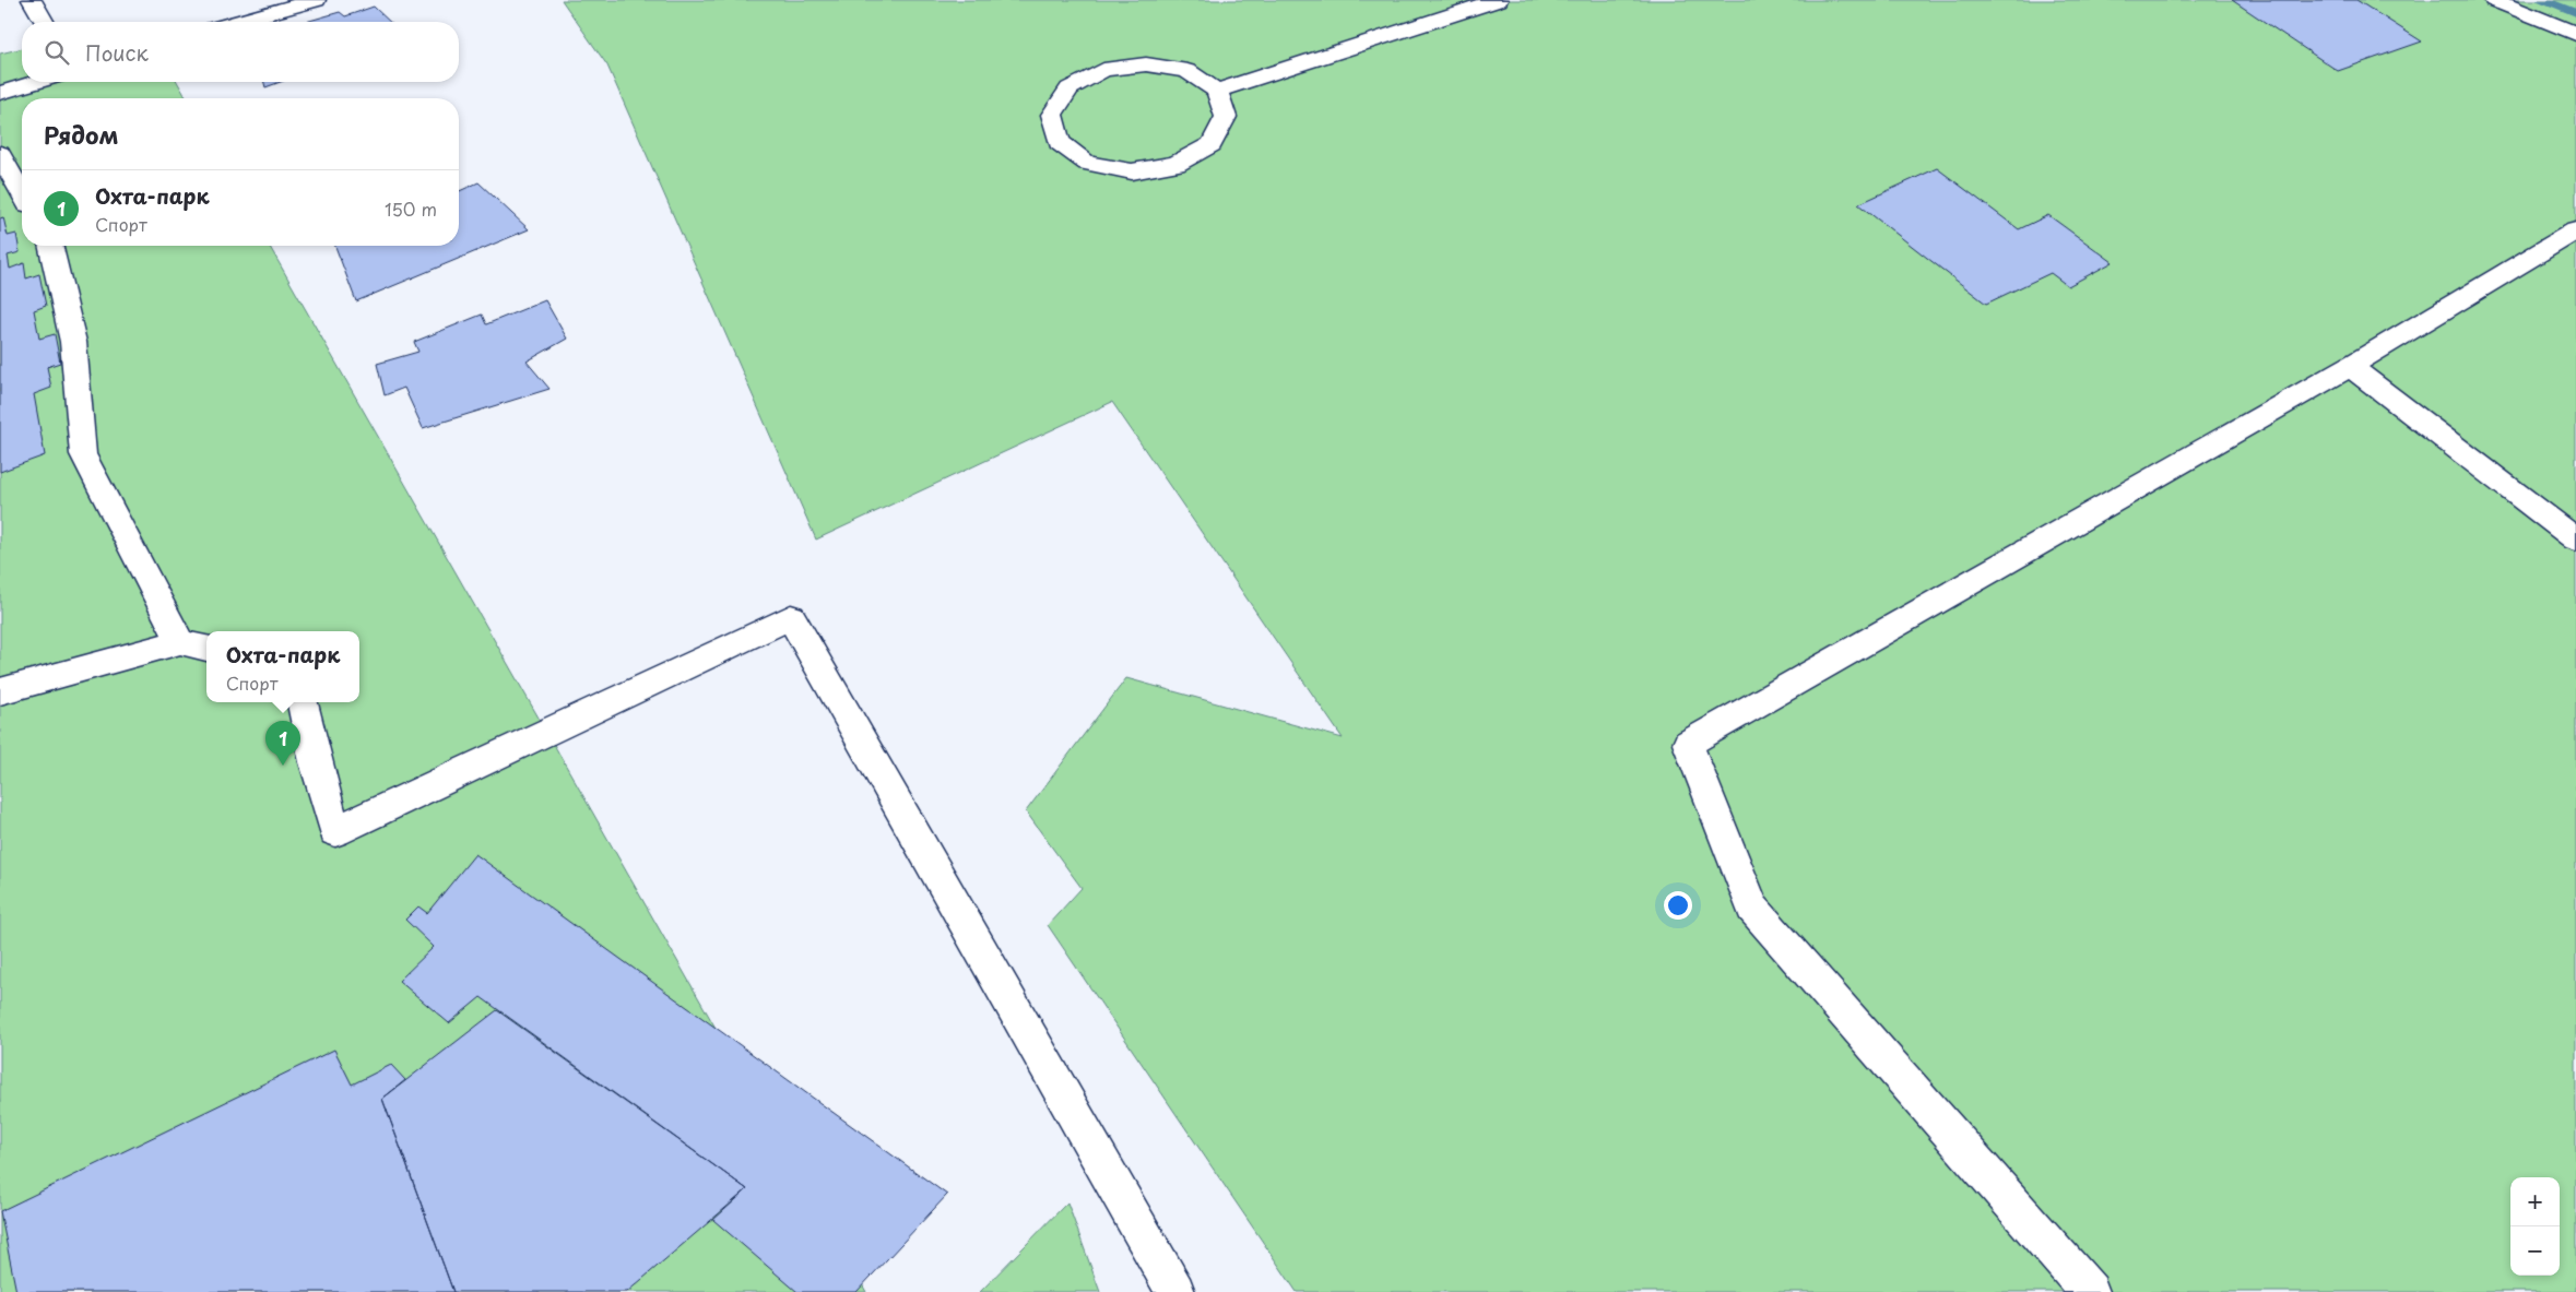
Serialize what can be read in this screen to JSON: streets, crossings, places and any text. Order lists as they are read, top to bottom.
{
  "page": {
    "search": "Поиск",
    "heading": "Рядом",
    "list": [
      {
        "mark": "1",
        "name": "Охта-парк",
        "note": "Спорт",
        "value": "150 m"
      }
    ],
    "popup": ["Охта-парк", "Спорт"],
    "pins": "1",
    "map_buttons": ["+", "−"]
  }
}
